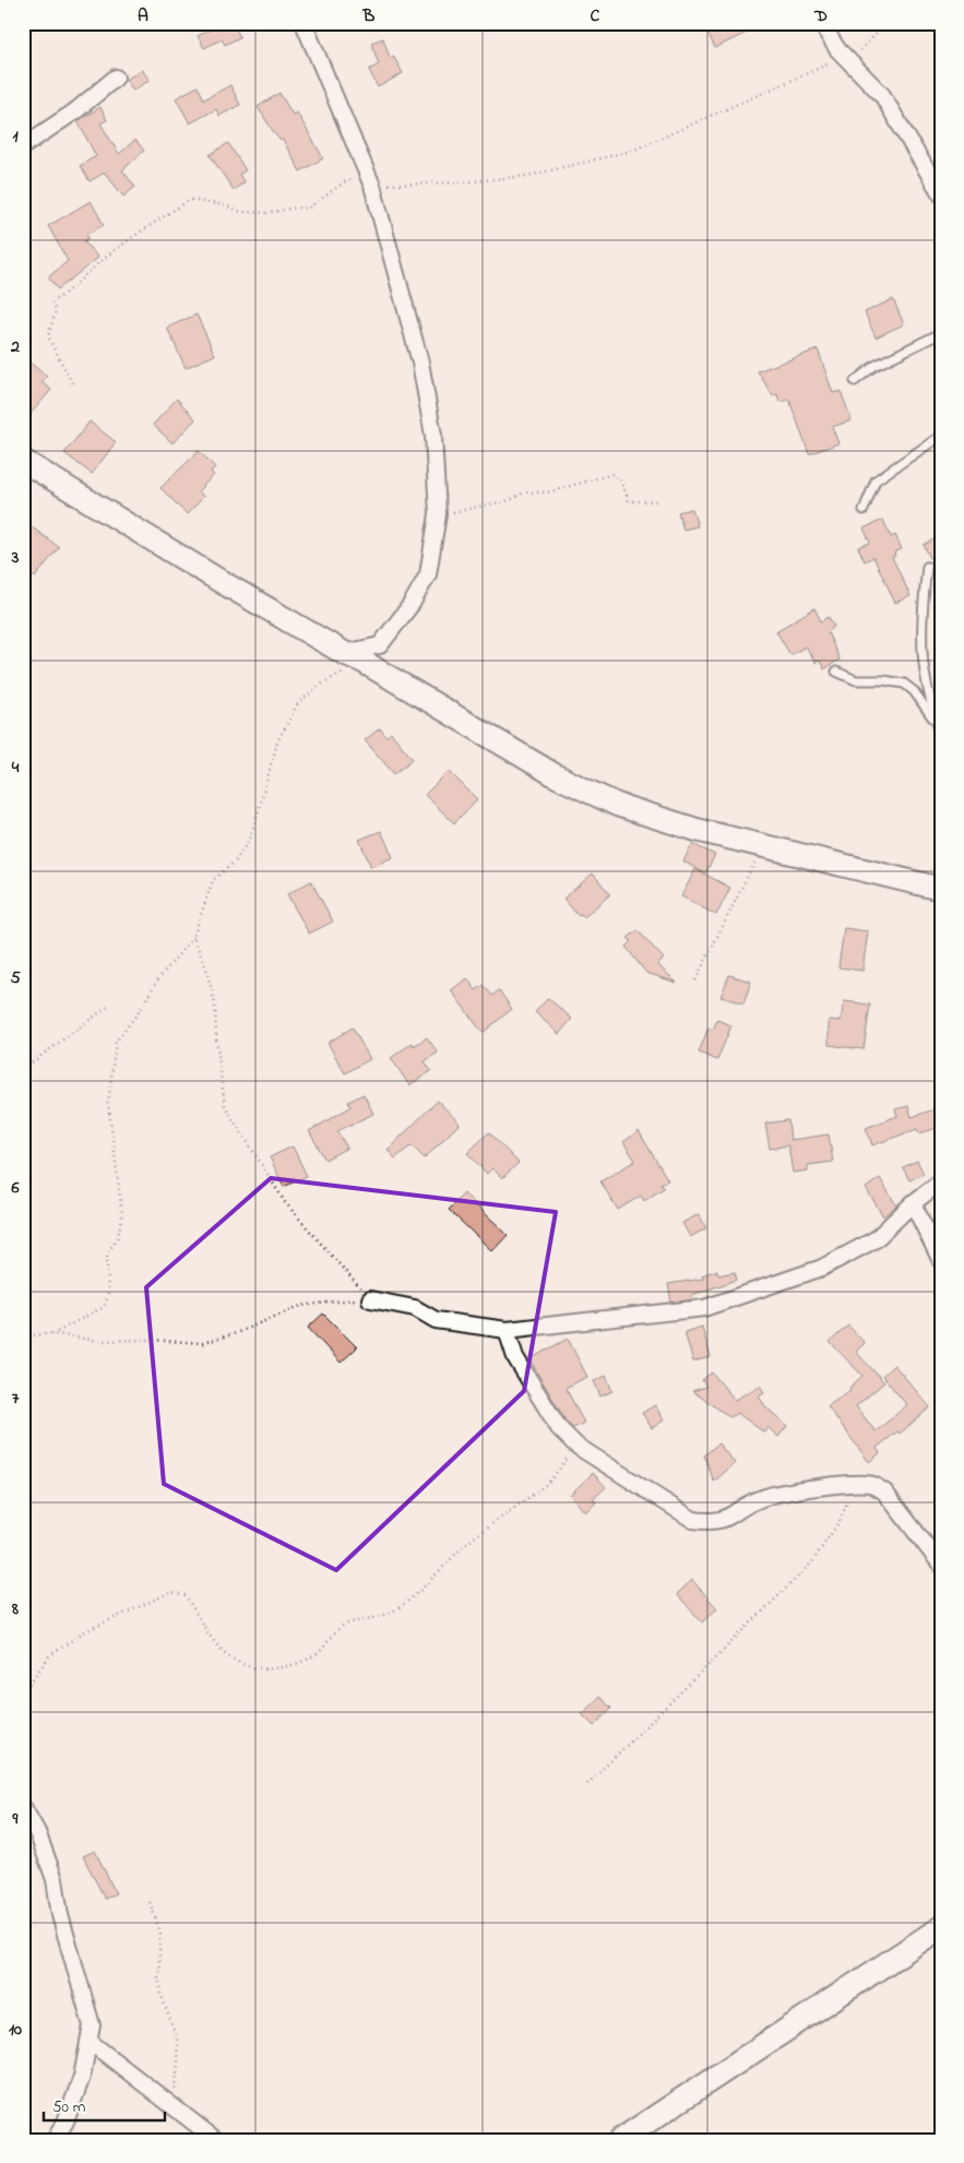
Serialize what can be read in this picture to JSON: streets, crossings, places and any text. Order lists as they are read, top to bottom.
{
  "scale_bar": "50 m",
  "grid": {
    "columns": [
      "A",
      "B",
      "C",
      "D"
    ],
    "rows": [
      "1",
      "2",
      "3",
      "4",
      "5",
      "6",
      "7",
      "8",
      "9",
      "10"
    ]
  }
}
